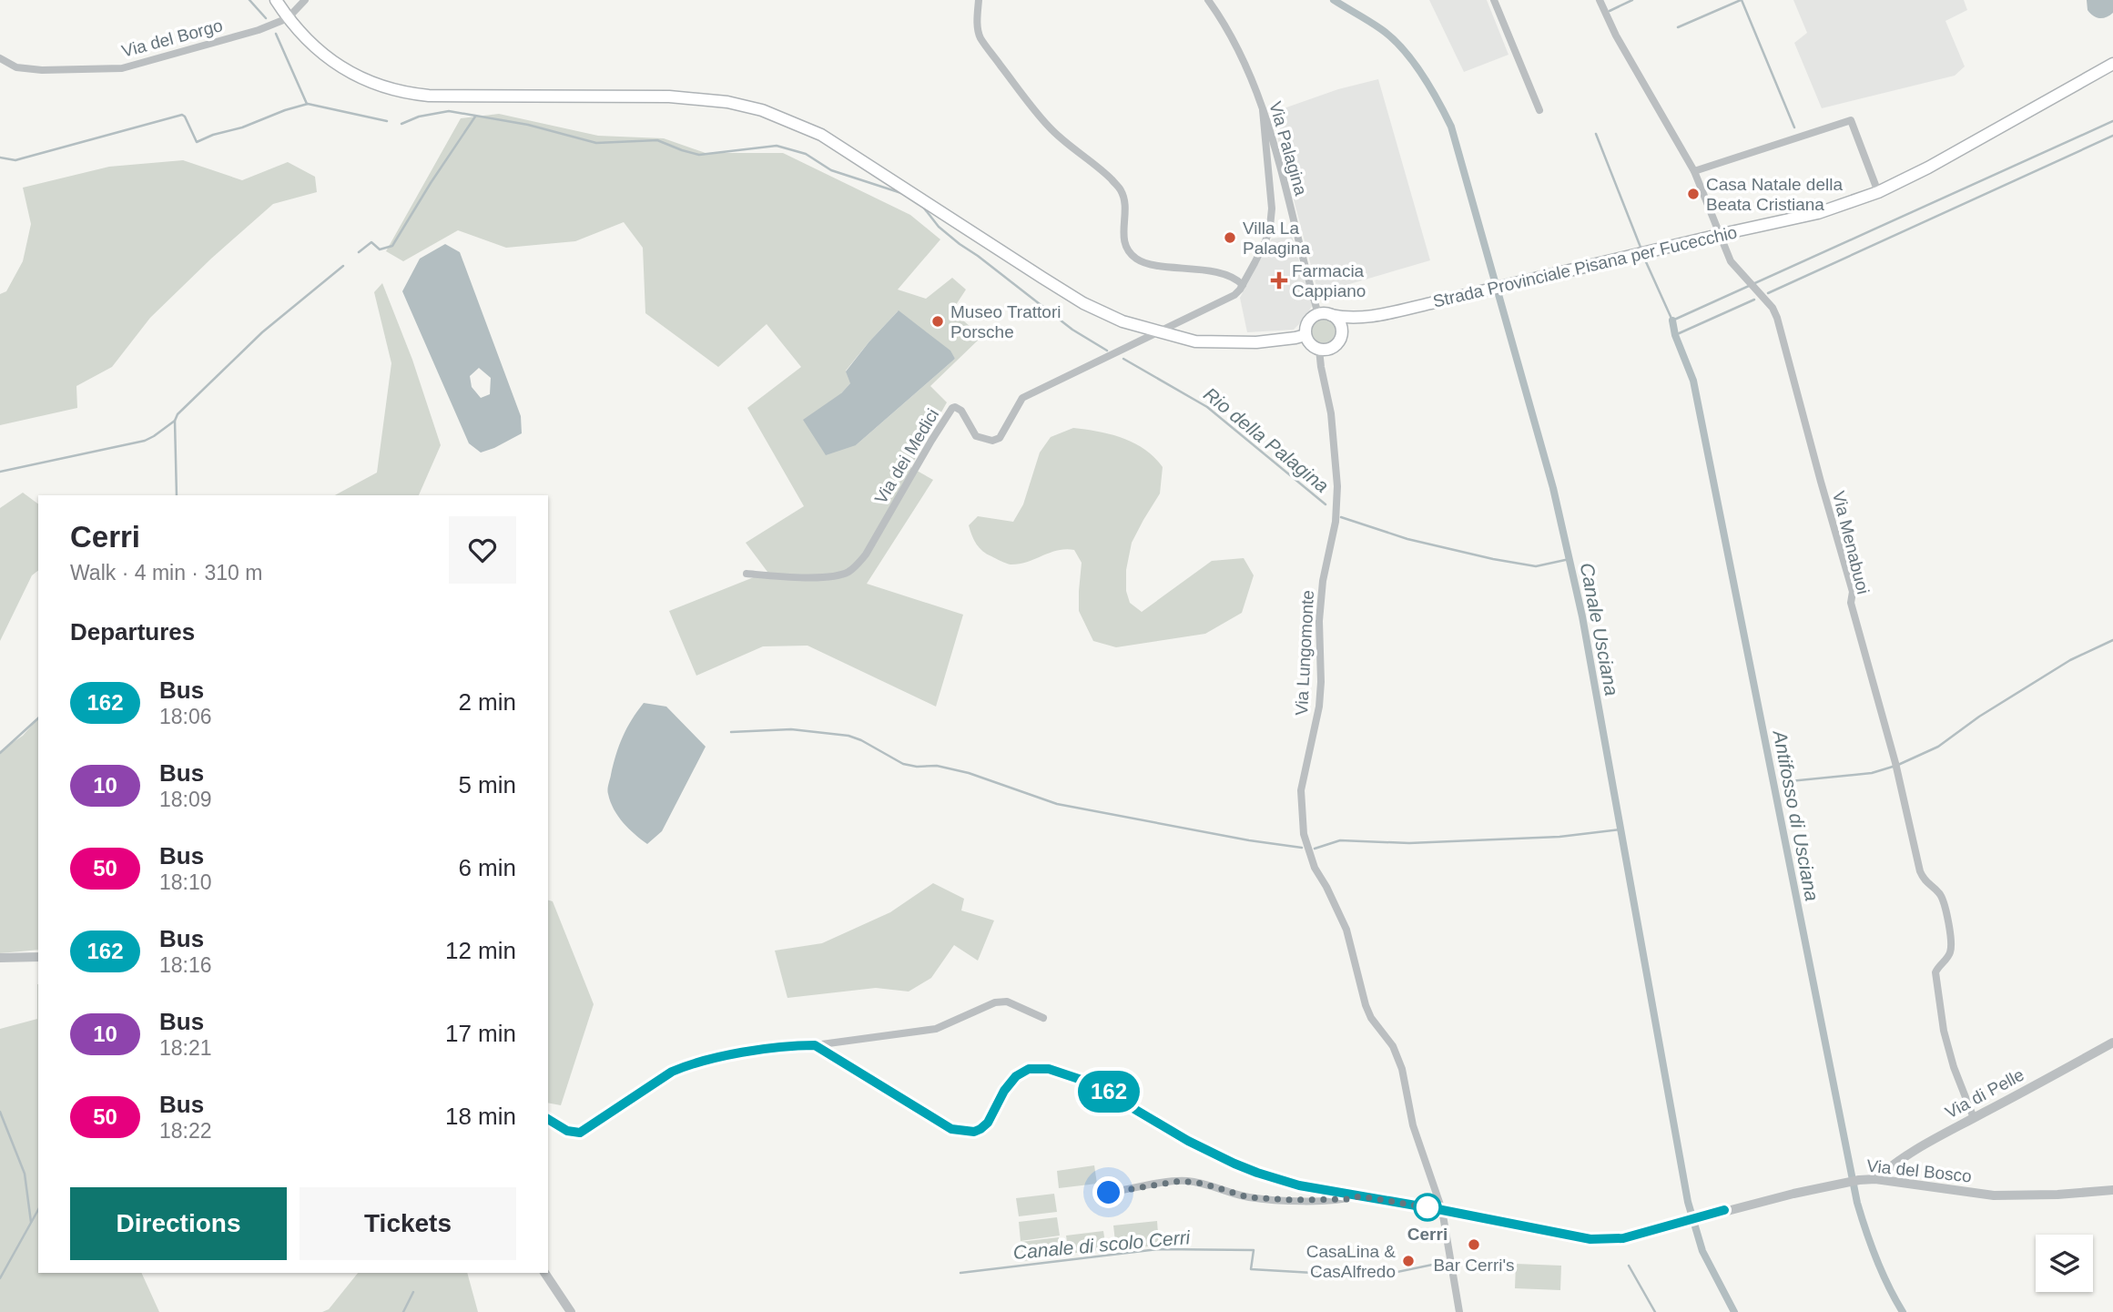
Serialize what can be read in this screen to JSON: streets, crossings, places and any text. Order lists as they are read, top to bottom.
{
  "streets": {
    "main road": ["Strada Provinciale Pisana per Fucecchio"],
    "street": [
      "Via del Borgo",
      "Via Palagina",
      "Via dei Medici",
      "Via Menabuoi",
      "Via Lungomonte",
      "Via di Pelle",
      "Via del Bosco"
    ]
  },
  "crossings": [
    ["Via Palagina", "Strada Provinciale Pisana per Fucecchio"],
    ["Via Palagina", "Via Lungomonte"],
    ["Strada Provinciale Pisana per Fucecchio", "Via Lungomonte"],
    ["Via Menabuoi", "Via di Pelle"],
    ["Via Lungomonte", "Via del Bosco"],
    ["Via di Pelle", "Via del Bosco"]
  ],
  "water": [
    "Rio della Palagina",
    "Canale Usciana",
    "Antifosso di Usciana",
    "Canale di scolo Cerri"
  ],
  "places": {
    "other": [
      "Casa Natale della Beata Cristiana",
      "Villa La Palagina",
      "Museo Trattori Porsche",
      "Cerri",
      "Bar Cerri's",
      "CasaLina & CasAlfredo"
    ],
    "health": ["Farmacia Cappiano"]
  },
  "lines": ["bus line 162"],
  "page": {
    "on_map": "162",
    "heading": [
      ["Cerri", "Walk · 4 min · 310 m"],
      "Departures"
    ],
    "list": [
      {
        "mark": "162",
        "name": "Bus",
        "note": "18:06",
        "value": "2 min"
      },
      {
        "mark": "10",
        "name": "Bus",
        "note": "18:09",
        "value": "5 min"
      },
      {
        "mark": "50",
        "name": "Bus",
        "note": "18:10",
        "value": "6 min"
      },
      {
        "mark": "162",
        "name": "Bus",
        "note": "18:16",
        "value": "12 min"
      },
      {
        "mark": "10",
        "name": "Bus",
        "note": "18:21",
        "value": "17 min"
      },
      {
        "mark": "50",
        "name": "Bus",
        "note": "18:22",
        "value": "18 min"
      }
    ],
    "buttons": ["Directions", "Tickets"]
  }
}
